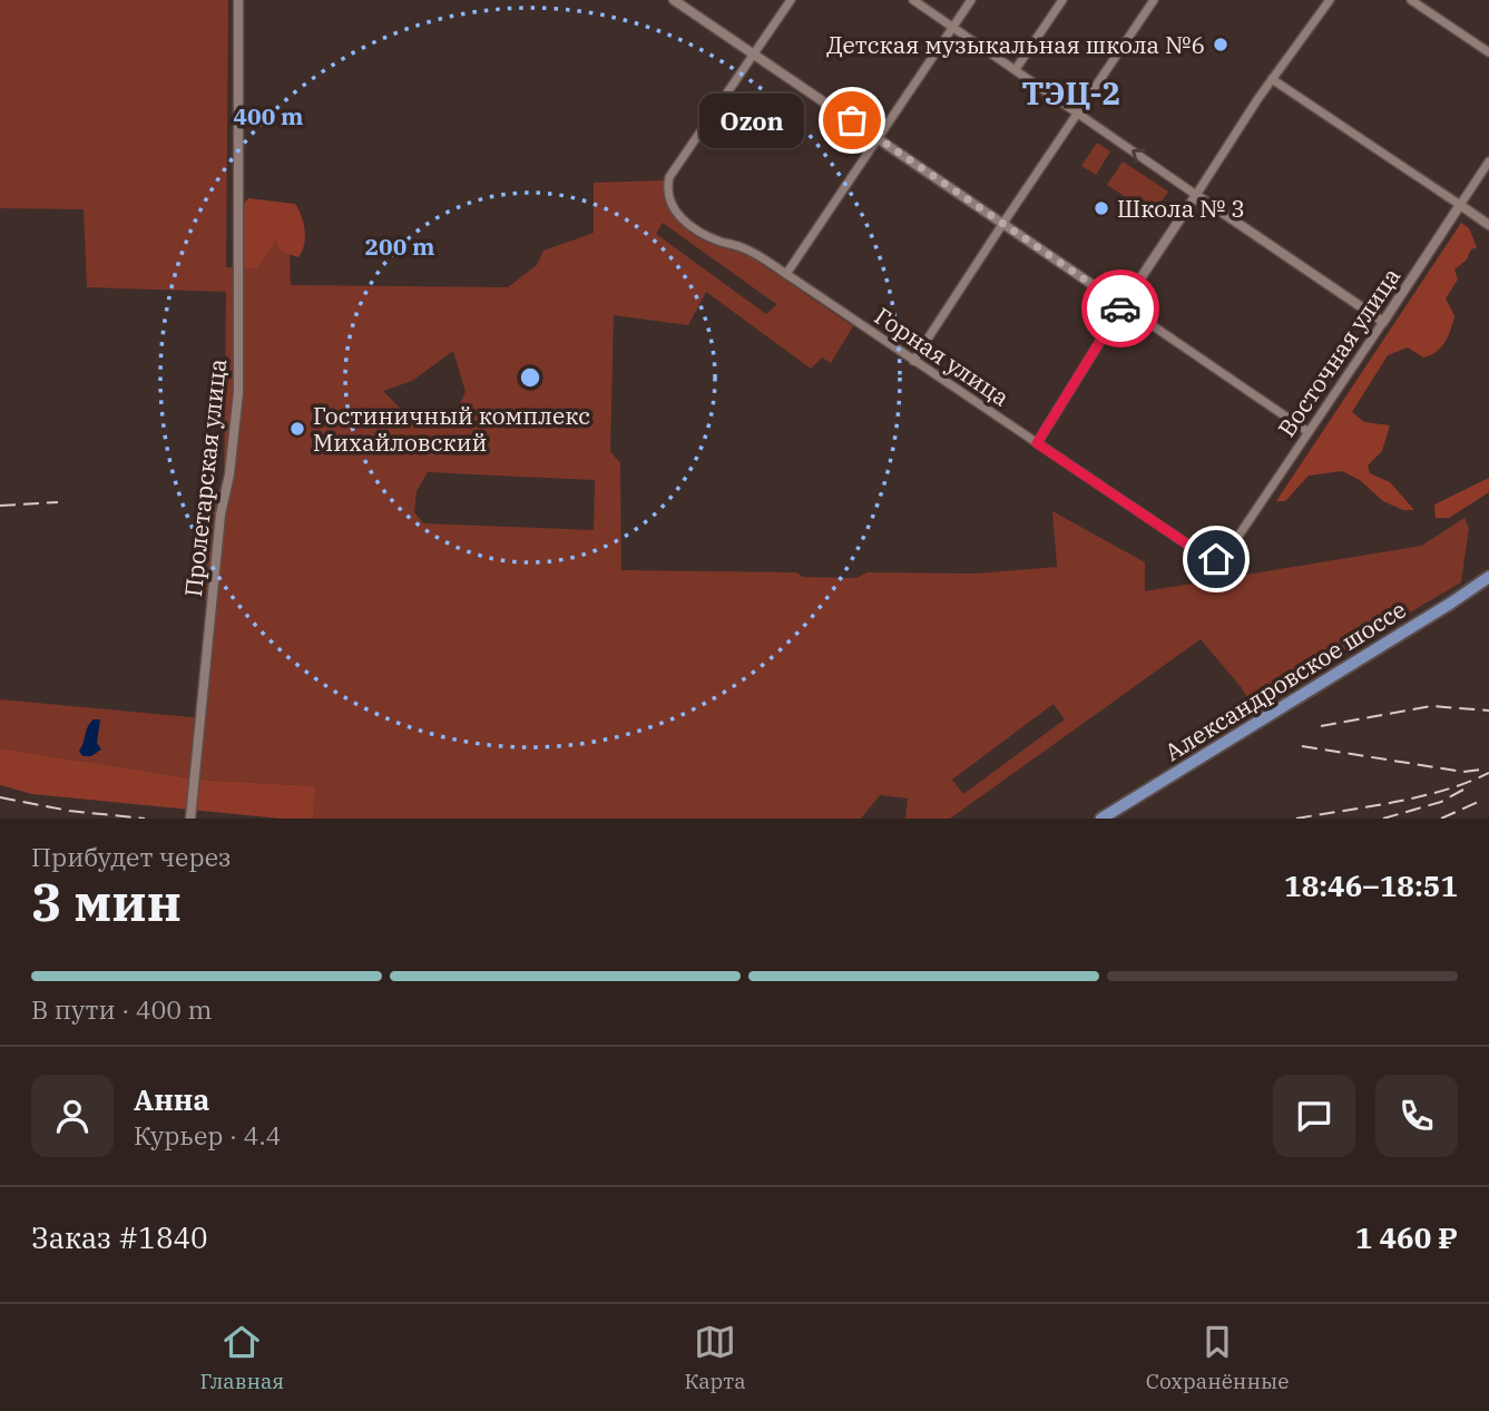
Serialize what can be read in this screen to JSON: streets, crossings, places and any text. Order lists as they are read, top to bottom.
{
  "streets": {
    "main road": ["Александровское шоссе"],
    "street": ["Восточная улица", "Горная улица", "Пролетарская улица"]
  },
  "crossings": [
    ["Восточная улица", "Горная улица"]
  ],
  "districts": ["ТЭЦ-2"],
  "places": [
    "Детская музыкальная школа №6",
    "Ozon",
    "Школа № 3",
    "Гостиничный комплекс Михайловский"
  ],
  "page": {
    "bubble": "Ozon",
    "heading": ["3 мин", "Прибудет через", "18:46–18:51"],
    "panel": [
      "Анна",
      "Курьер · 4.4",
      "Заказ #1840",
      "1 460 ₽"
    ],
    "bar": "В пути · 400 m",
    "tabs": ["Главная", "Карта", "Сохранённые"]
  },
  "rings": ["400 m", "200 m"]
}
